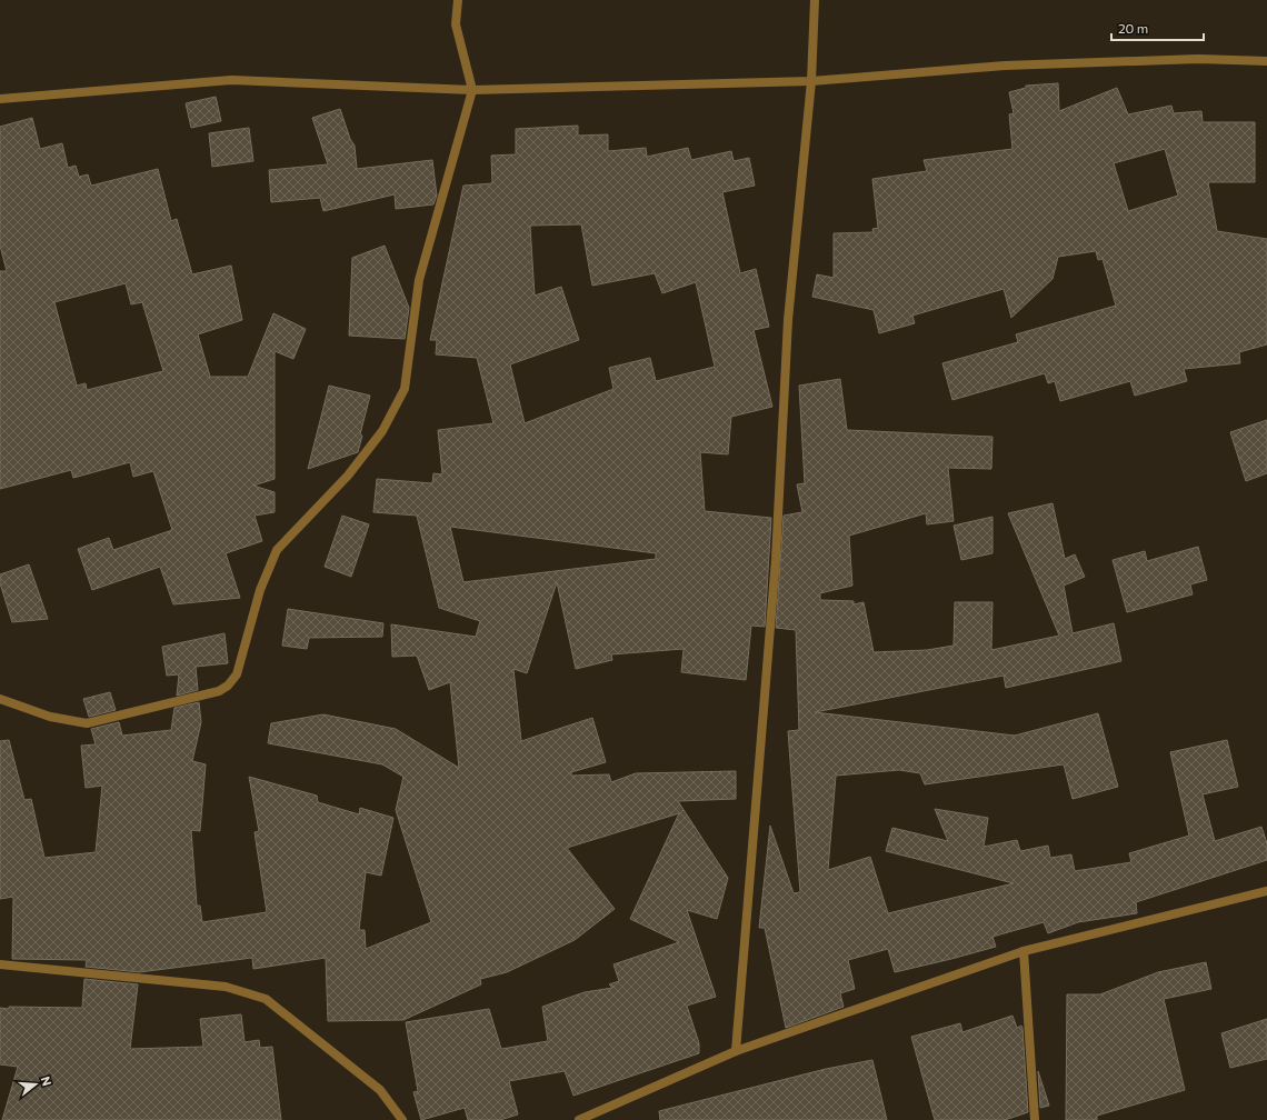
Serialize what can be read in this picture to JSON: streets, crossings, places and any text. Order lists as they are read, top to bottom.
{
  "scale_bar": "20 m",
  "north": "right"
}
